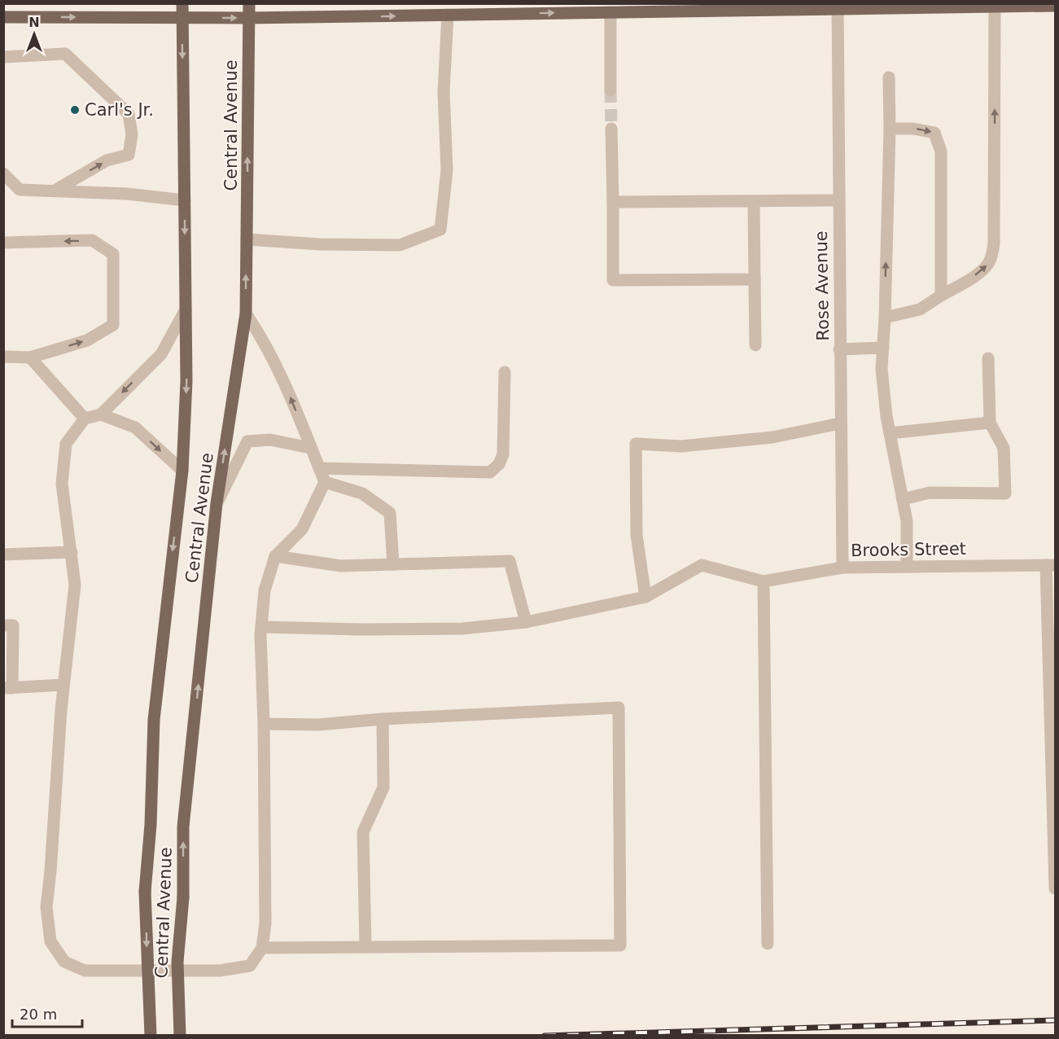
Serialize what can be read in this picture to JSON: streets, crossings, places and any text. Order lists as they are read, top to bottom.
{
  "streets": {
    "main road": ["Central Avenue"],
    "street": ["Rose Avenue", "Brooks Street"]
  },
  "crossings": [
    ["Rose Avenue", "Brooks Street"]
  ],
  "places": ["Carl's Jr."],
  "scale_bar": "20 m",
  "north": "top"
}
